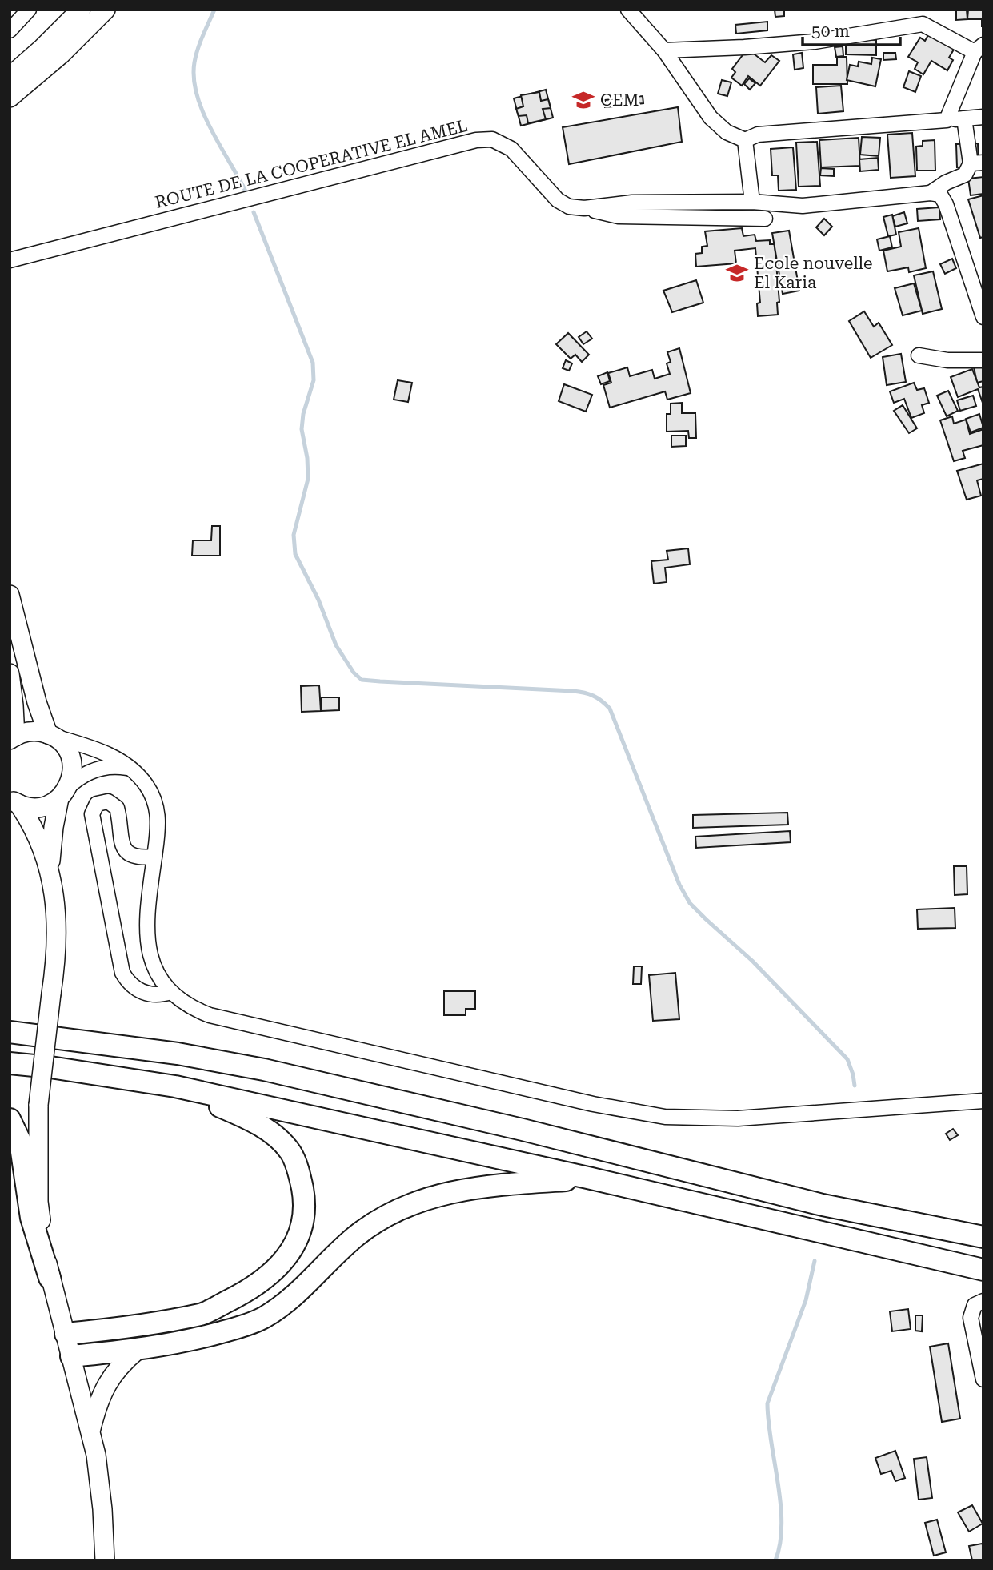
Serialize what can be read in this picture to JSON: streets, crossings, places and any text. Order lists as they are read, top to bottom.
{
  "streets": {
    "street": ["ROUTE DE LA COOPERATIVE EL AMEL"]
  },
  "places": {
    "school or university": ["CEM", "Ecole nouvelle El Karia"]
  },
  "scale_bar": "50 m"
}
